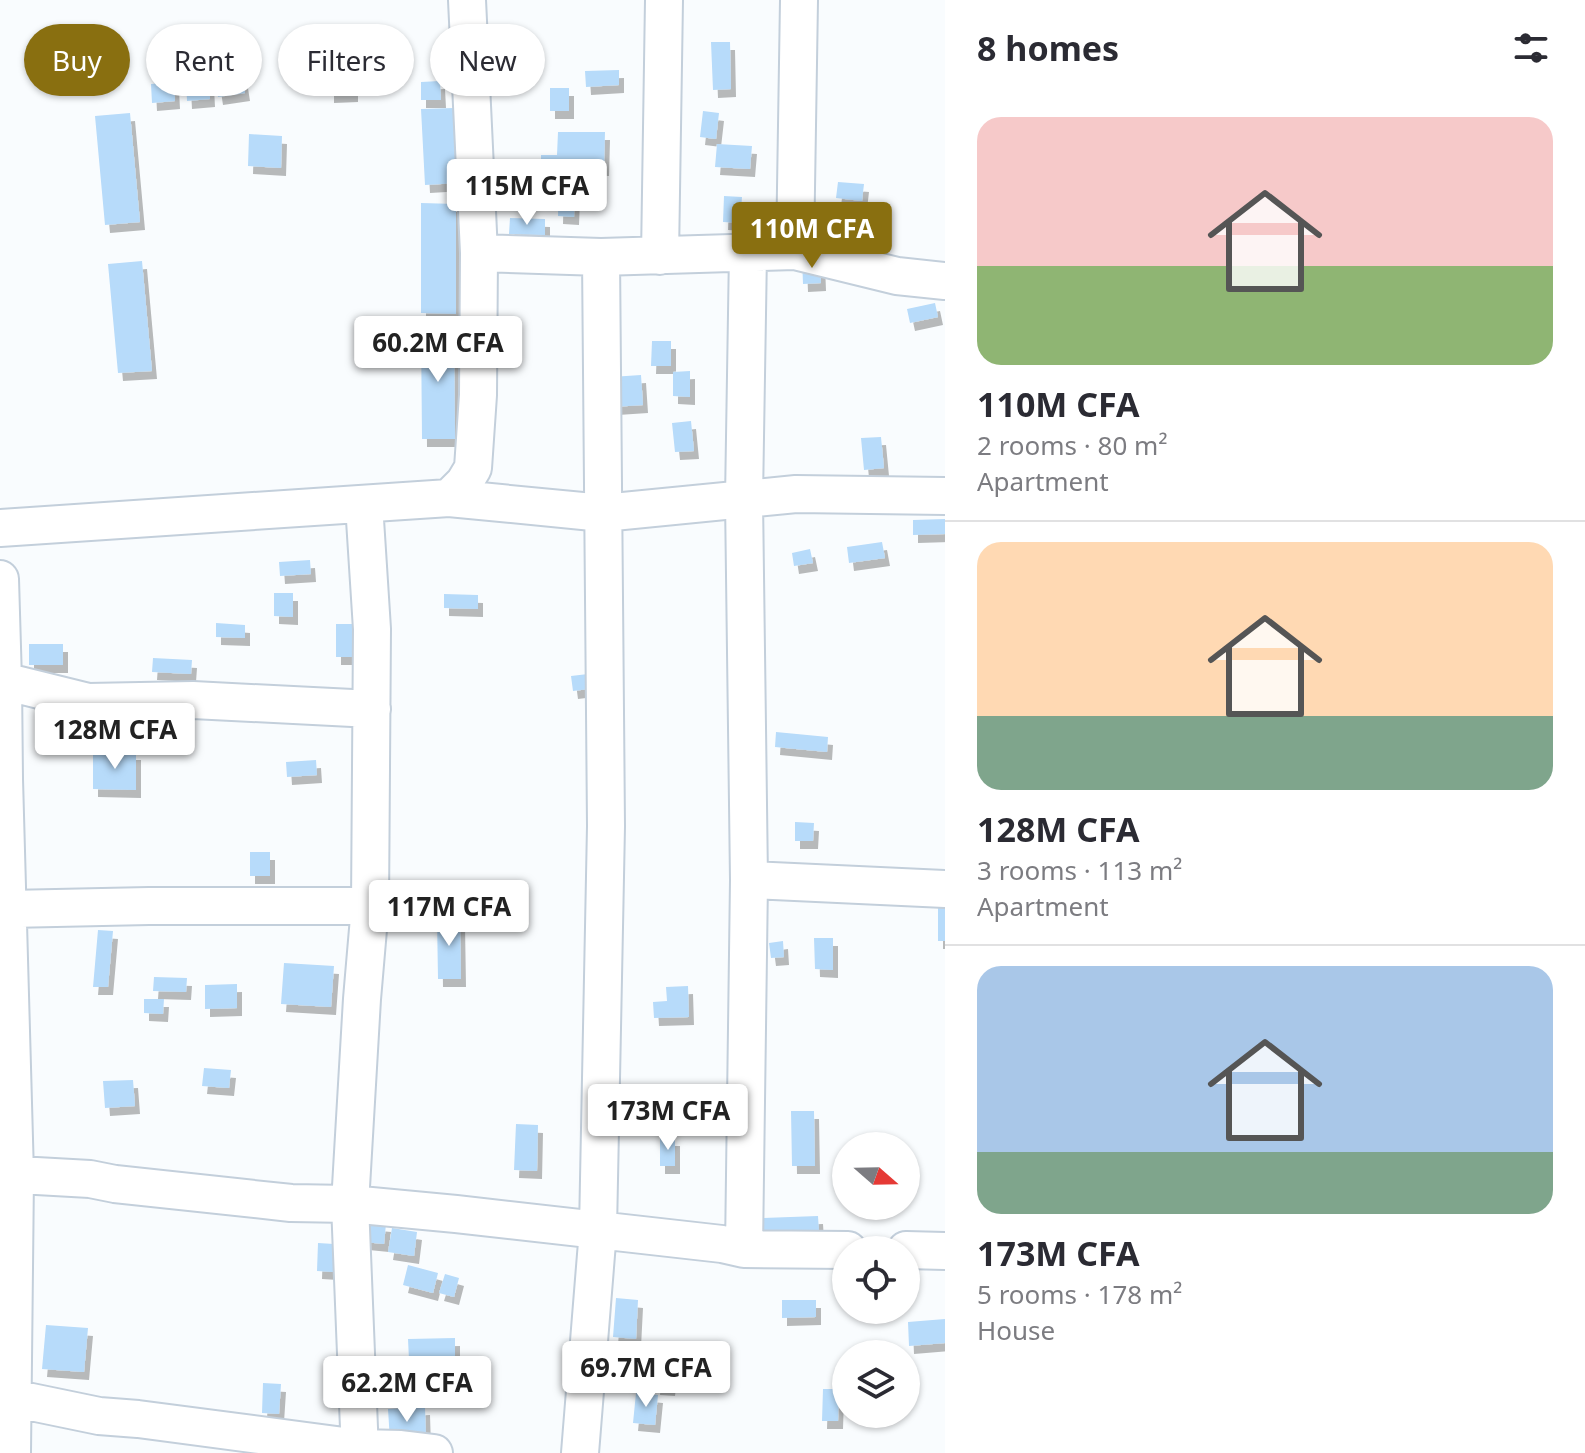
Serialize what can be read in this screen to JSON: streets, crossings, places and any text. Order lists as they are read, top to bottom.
{
  "north": "right",
  "page": {
    "heading": "8 homes",
    "chip": [
      "Buy",
      "Rent",
      "Filters",
      "New"
    ],
    "list": [
      {
        "name": "110M CFA",
        "note": "2 rooms · 80 m² · Apartment"
      },
      {
        "name": "128M CFA",
        "note": "3 rooms · 113 m² · Apartment"
      },
      {
        "name": "173M CFA",
        "note": "5 rooms · 178 m² · House"
      }
    ],
    "price": [
      "115M CFA",
      "110M CFA",
      "60.2M CFA",
      "128M CFA",
      "117M CFA",
      "173M CFA",
      "69.7M CFA",
      "62.2M CFA"
    ]
  }
}
